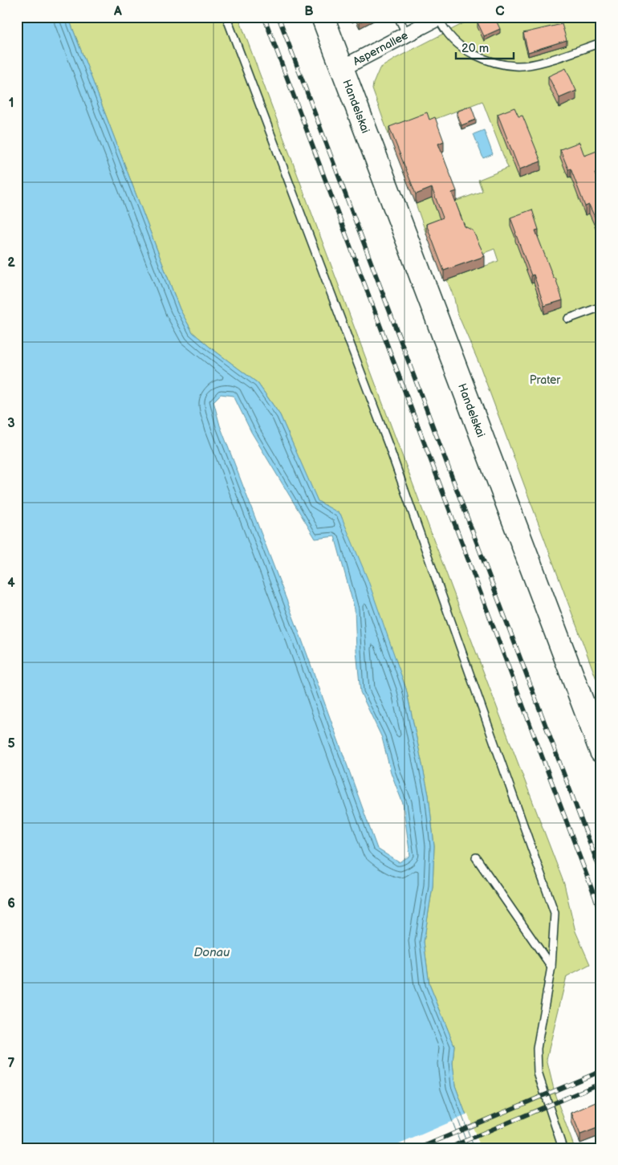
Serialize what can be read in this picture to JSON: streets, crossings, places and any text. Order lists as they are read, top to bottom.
{
  "streets": {
    "main road": ["Handelskai"],
    "street": ["Aspernallee"]
  },
  "crossings": [
    ["Aspernallee", "Handelskai"]
  ],
  "water": ["Donau"],
  "parks": ["Prater"],
  "scale_bar": "20 m",
  "grid": {
    "columns": ["A", "B", "C"],
    "rows": [
      "1",
      "2",
      "3",
      "4",
      "5",
      "6",
      "7"
    ]
  }
}
